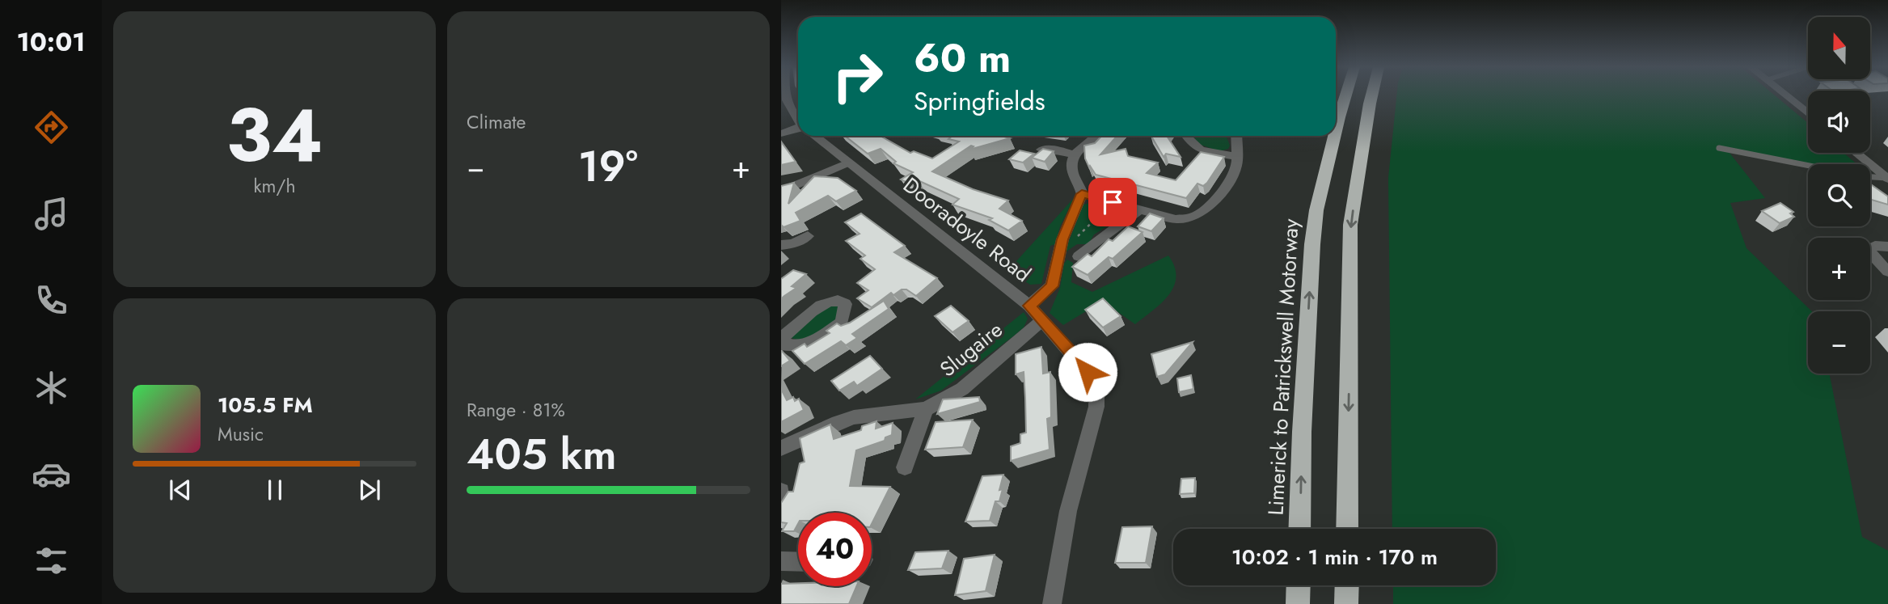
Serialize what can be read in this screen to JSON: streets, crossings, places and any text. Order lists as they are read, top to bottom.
{
  "streets": {
    "highway": ["Limerick to Patrickswell Motorway"],
    "street": ["Dooradoyle Road", "Slugaire"]
  },
  "crossings": [
    ["Dooradoyle Road", "Slugaire"]
  ],
  "north": "top",
  "page": {
    "tabs": "10:01",
    "tile": [
      ["34", "km/h"],
      "Climate",
      ["Range · 81%", "405 km"]
    ],
    "map_buttons": ["+", "−"],
    "turn": ["60 m", "Springfields"],
    "heat": ["−", "19°", "+"],
    "song": ["105.5 FM", "Music"],
    "limit": "40",
    "trip": "10:02 · 1 min · 170 m"
  }
}
